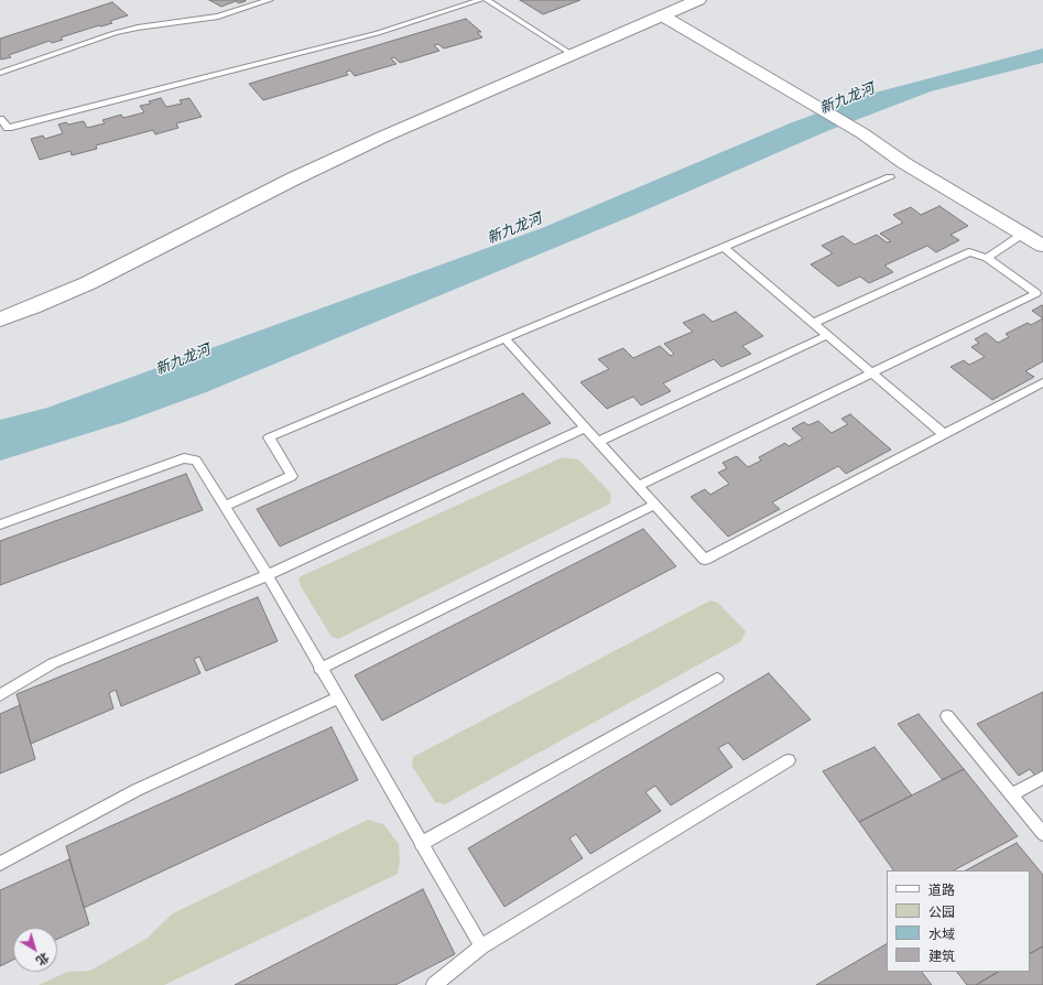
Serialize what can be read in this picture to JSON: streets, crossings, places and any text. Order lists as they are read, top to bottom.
{
  "water": ["新九龙河"],
  "legend": [
    "道路",
    "公园",
    "水域",
    "建筑"
  ],
  "north": "bottom right"
}
